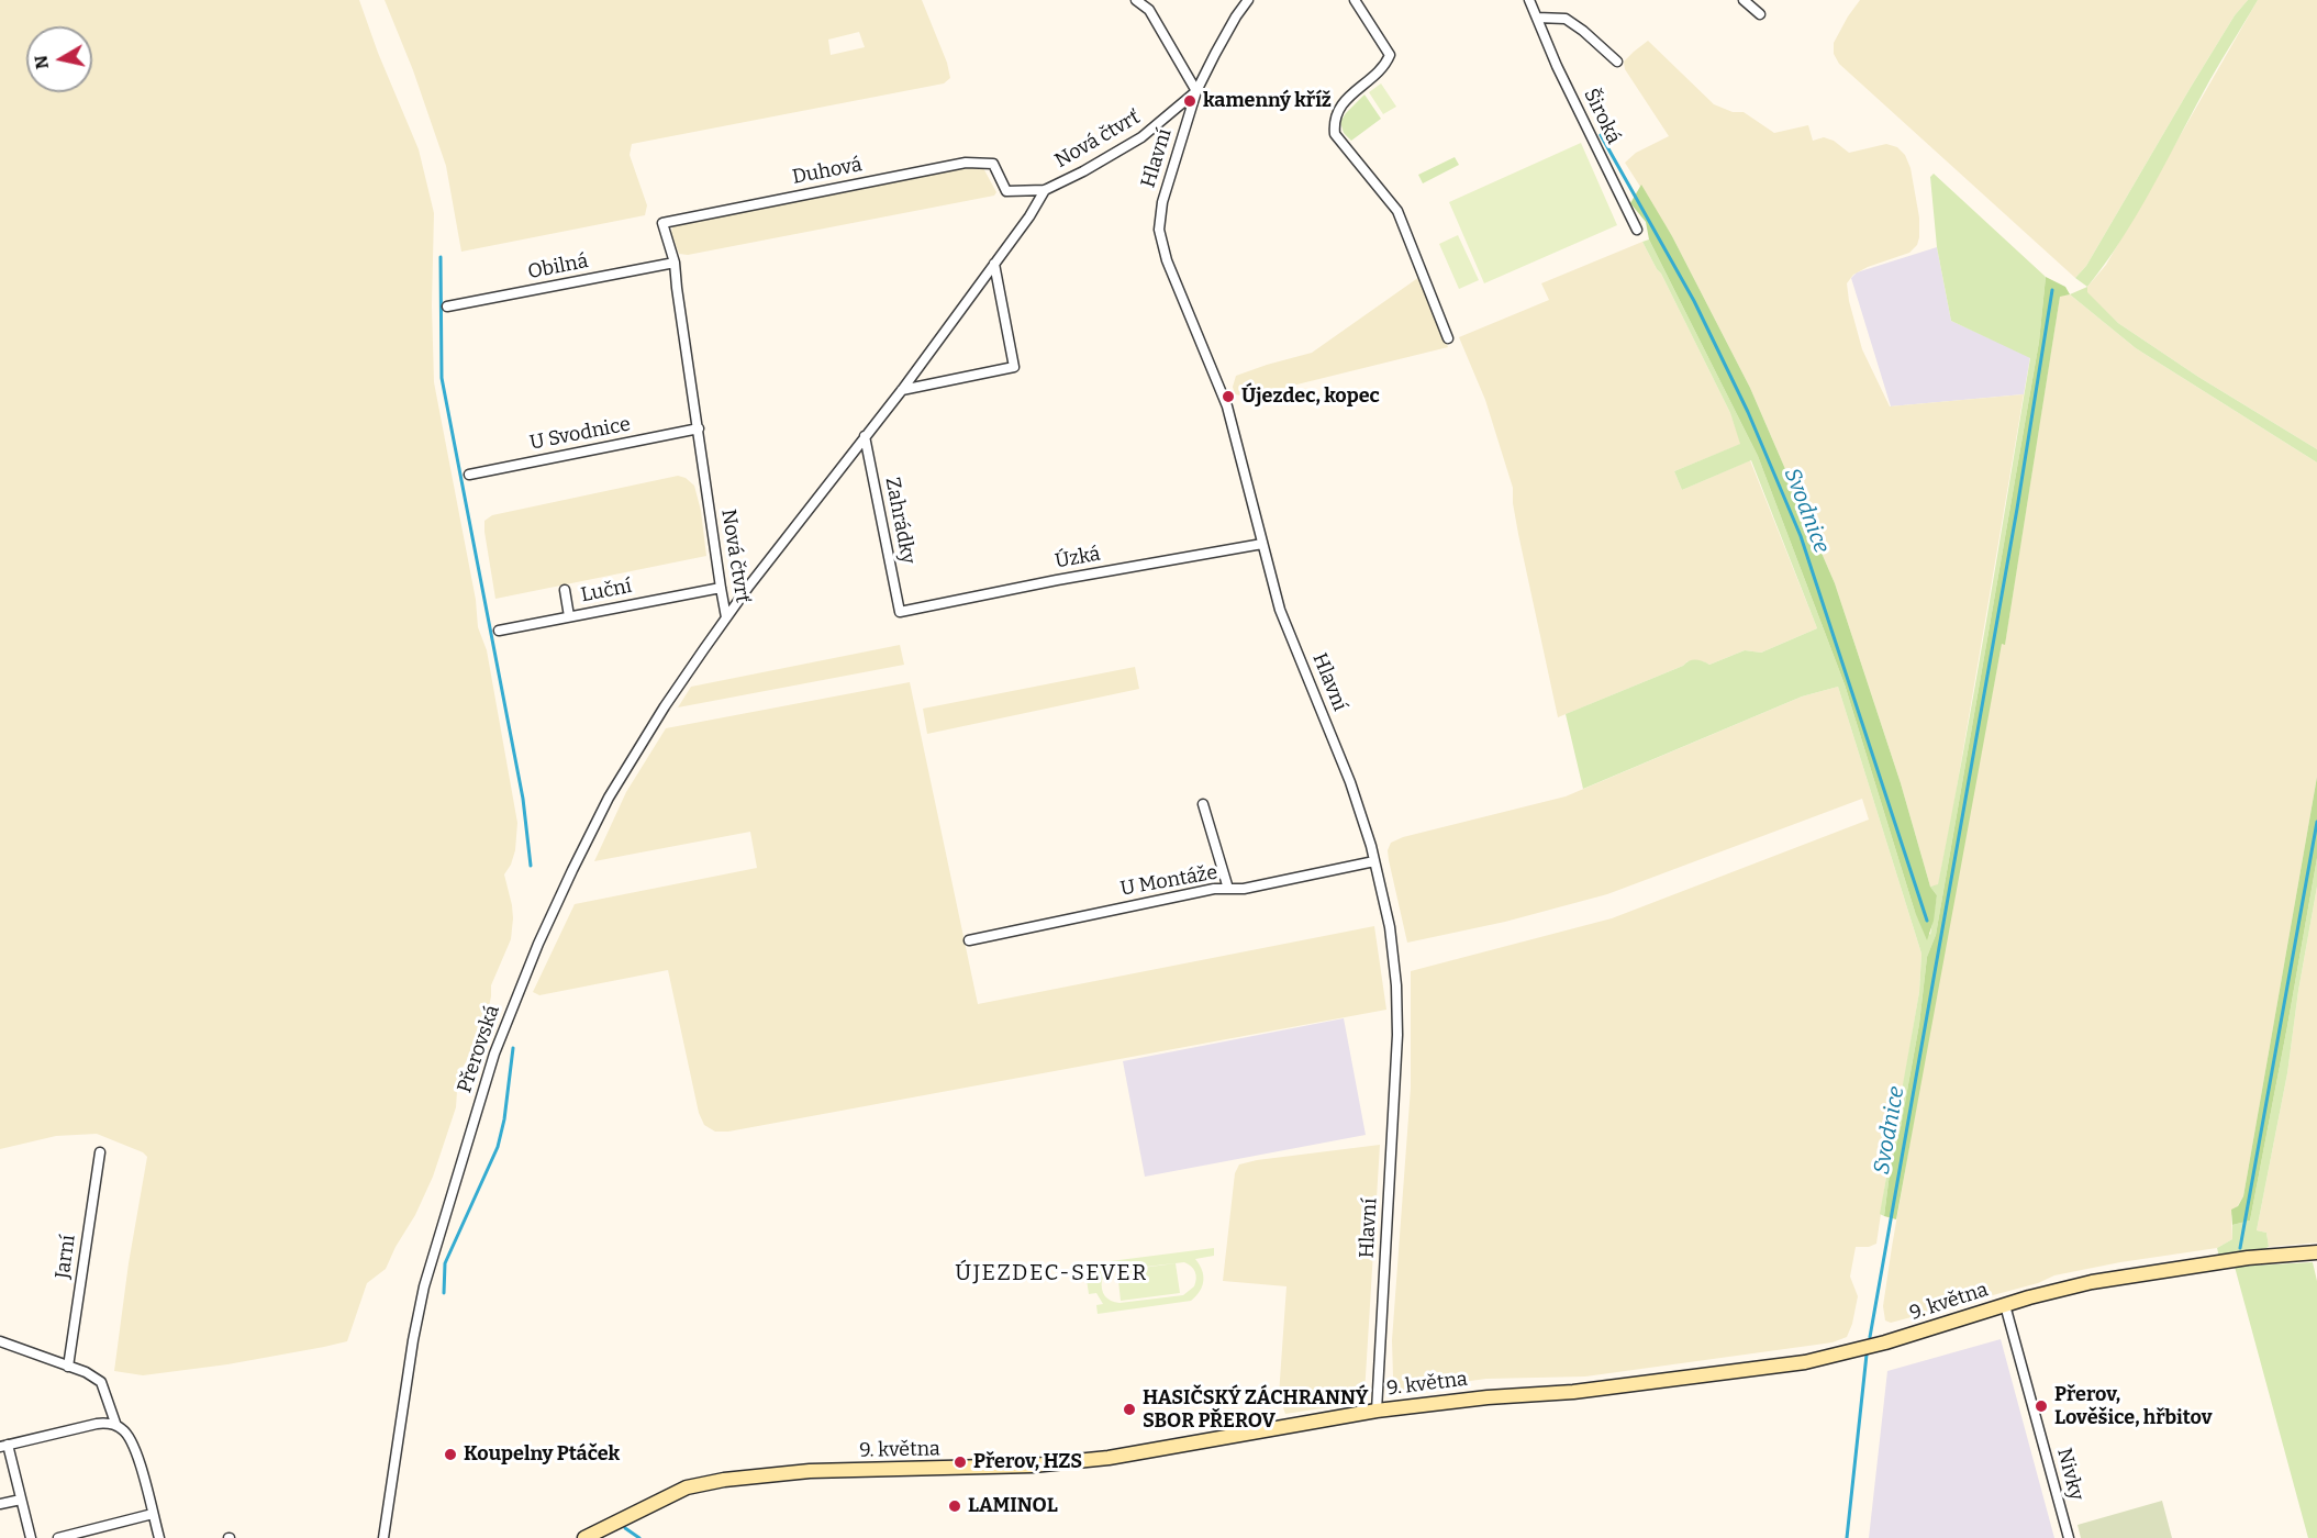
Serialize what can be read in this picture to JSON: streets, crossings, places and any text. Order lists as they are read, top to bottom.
{
  "streets": {
    "street": [
      "Široká",
      "Nová čtvrť",
      "Hlavní",
      "Duhová",
      "Obilná",
      "U Svodnice",
      "Zahrádky",
      "Úzká",
      "Luční",
      "U Montáže",
      "Přerovská",
      "Jarní",
      "9. května",
      "Nivky"
    ]
  },
  "crossings": [
    ["Nová čtvrť", "Hlavní"],
    ["Nová čtvrť", "Duhová"],
    ["Nová čtvrť", "Obilná"],
    ["Nová čtvrť", "U Svodnice"],
    ["Nová čtvrť", "Zahrádky"],
    ["Nová čtvrť", "Luční"],
    ["Nová čtvrť", "Přerovská"],
    ["Hlavní", "Úzká"],
    ["Hlavní", "U Montáže"],
    ["Hlavní", "9. května"],
    ["Zahrádky", "Úzká"],
    ["9. května", "Nivky"]
  ],
  "districts": ["ÚJEZDEC-SEVER"],
  "water": ["Svodnice"],
  "places": [
    "kamenný kříž",
    "Újezdec, kopec",
    "Přerov, Lověšice, hřbitov",
    "HASIČSKÝ ZÁCHRANNÝ SBOR PŘEROV",
    "Koupelny Ptáček",
    "Přerov, HZS",
    "LAMINOL"
  ],
  "north": "left"
}
